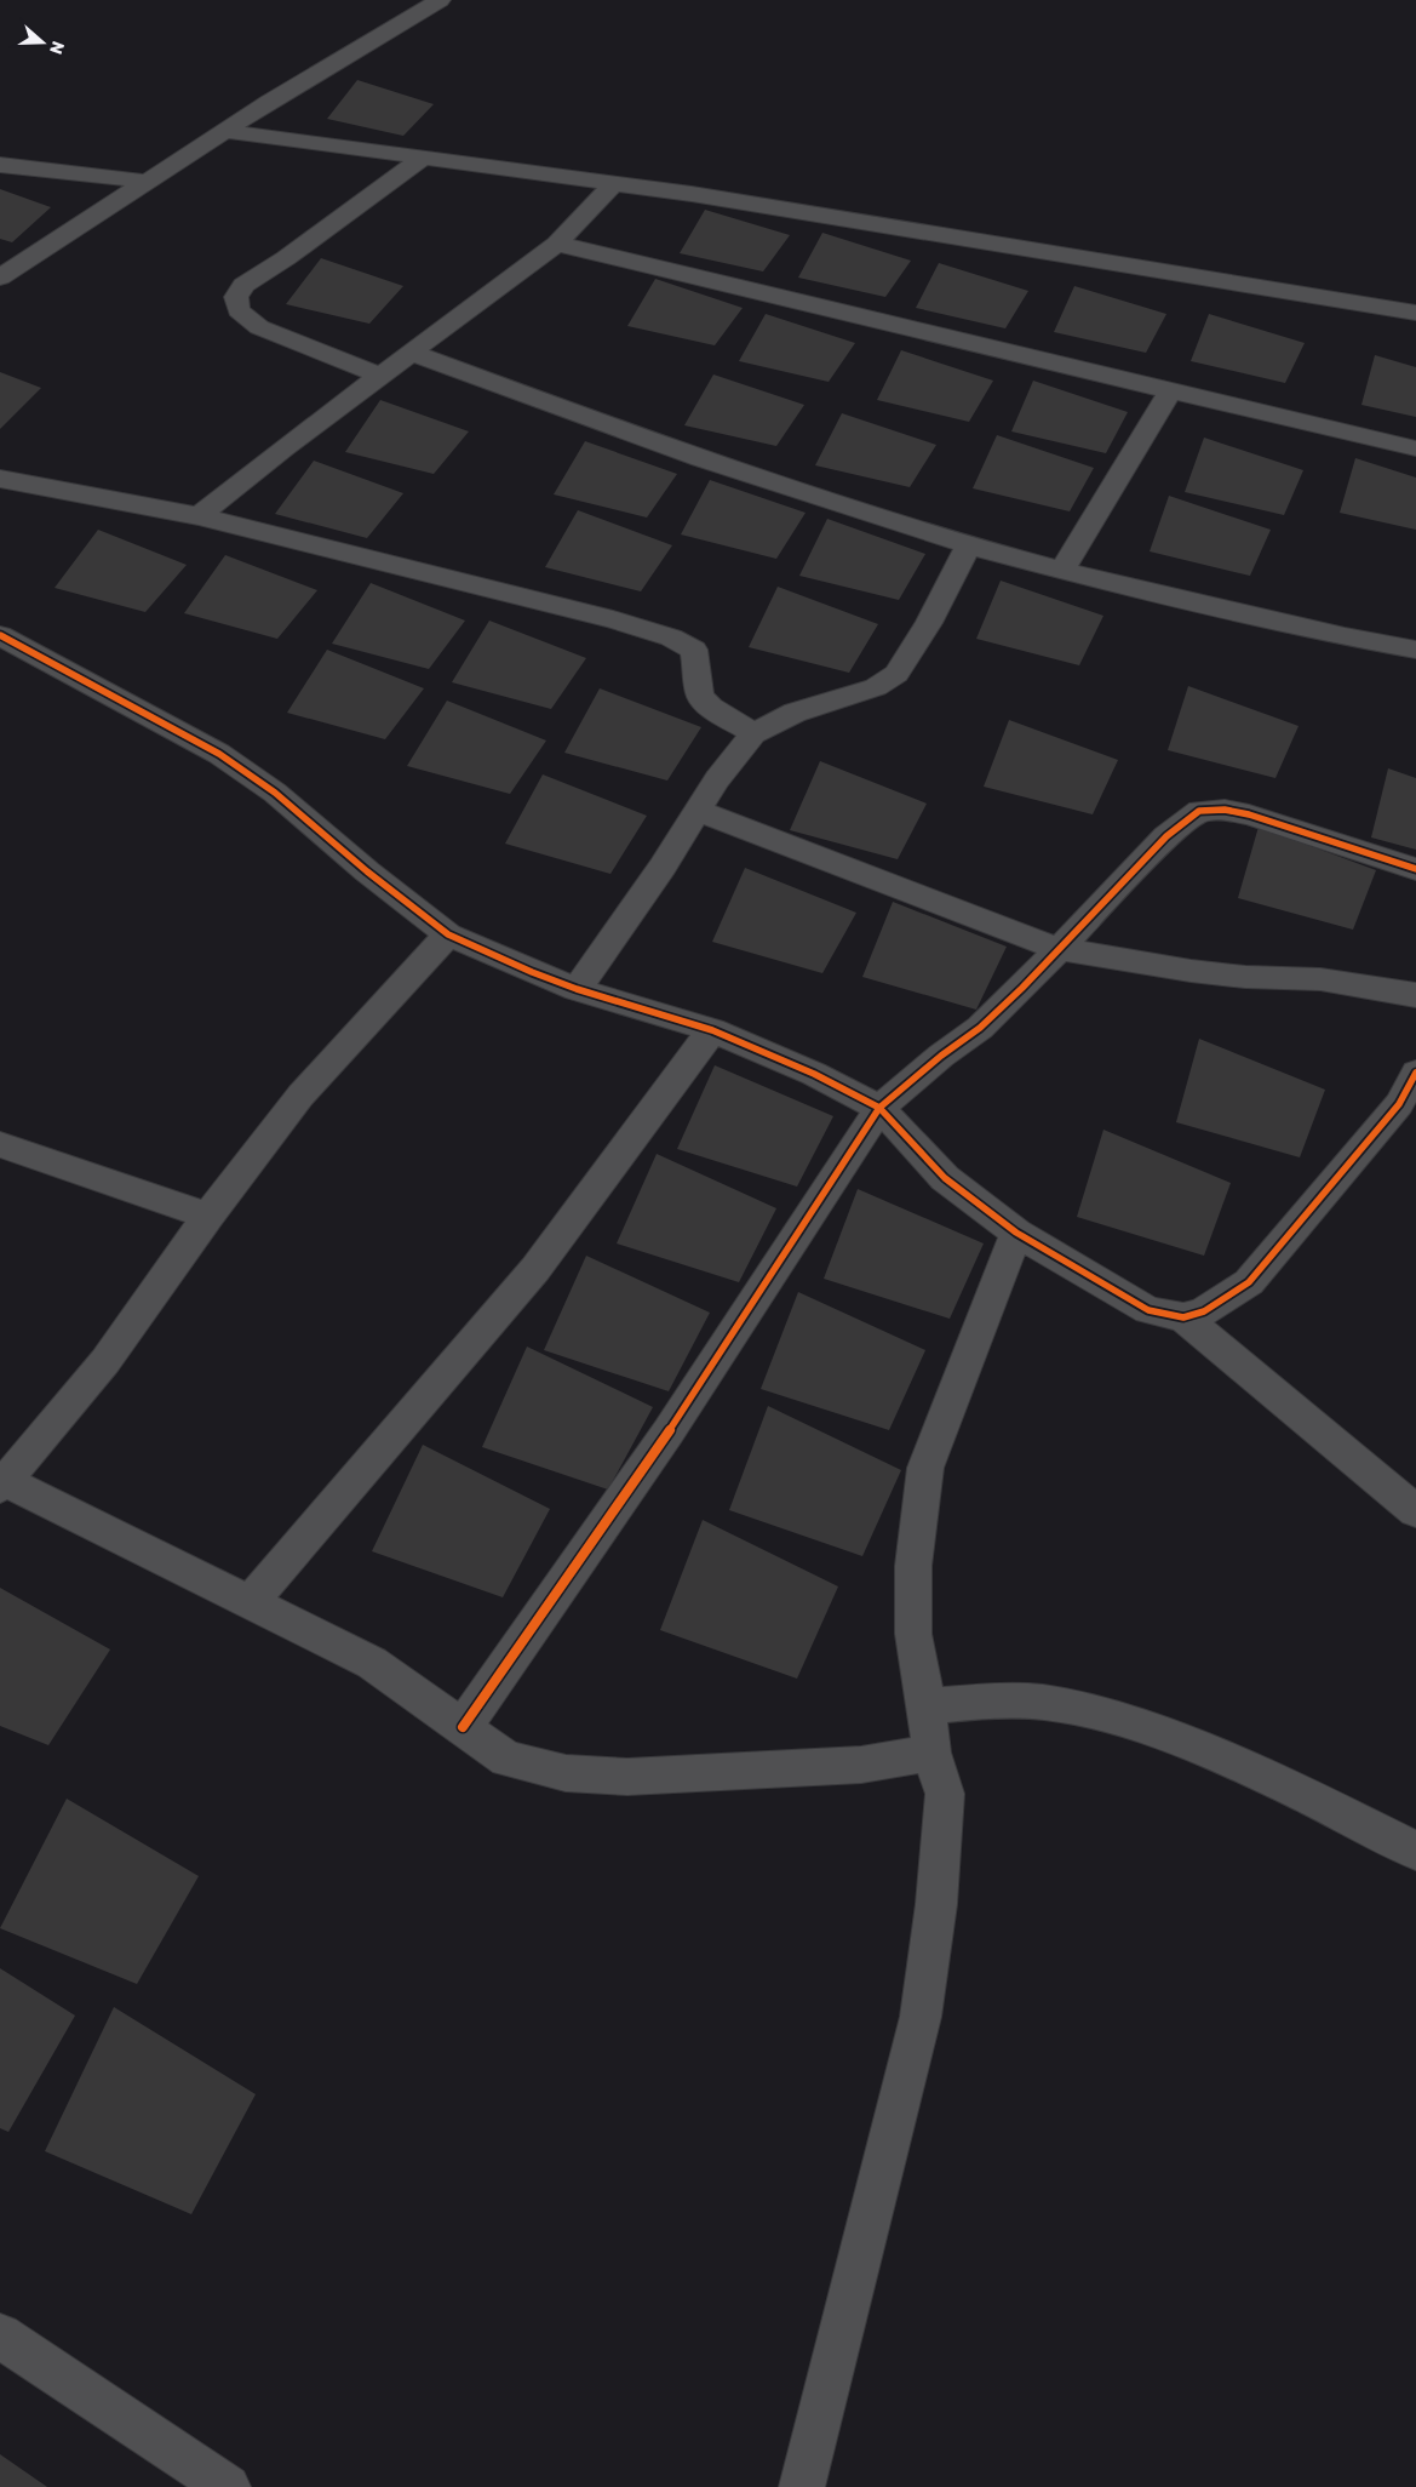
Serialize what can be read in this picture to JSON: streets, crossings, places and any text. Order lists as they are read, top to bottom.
{
  "north": "right"
}
